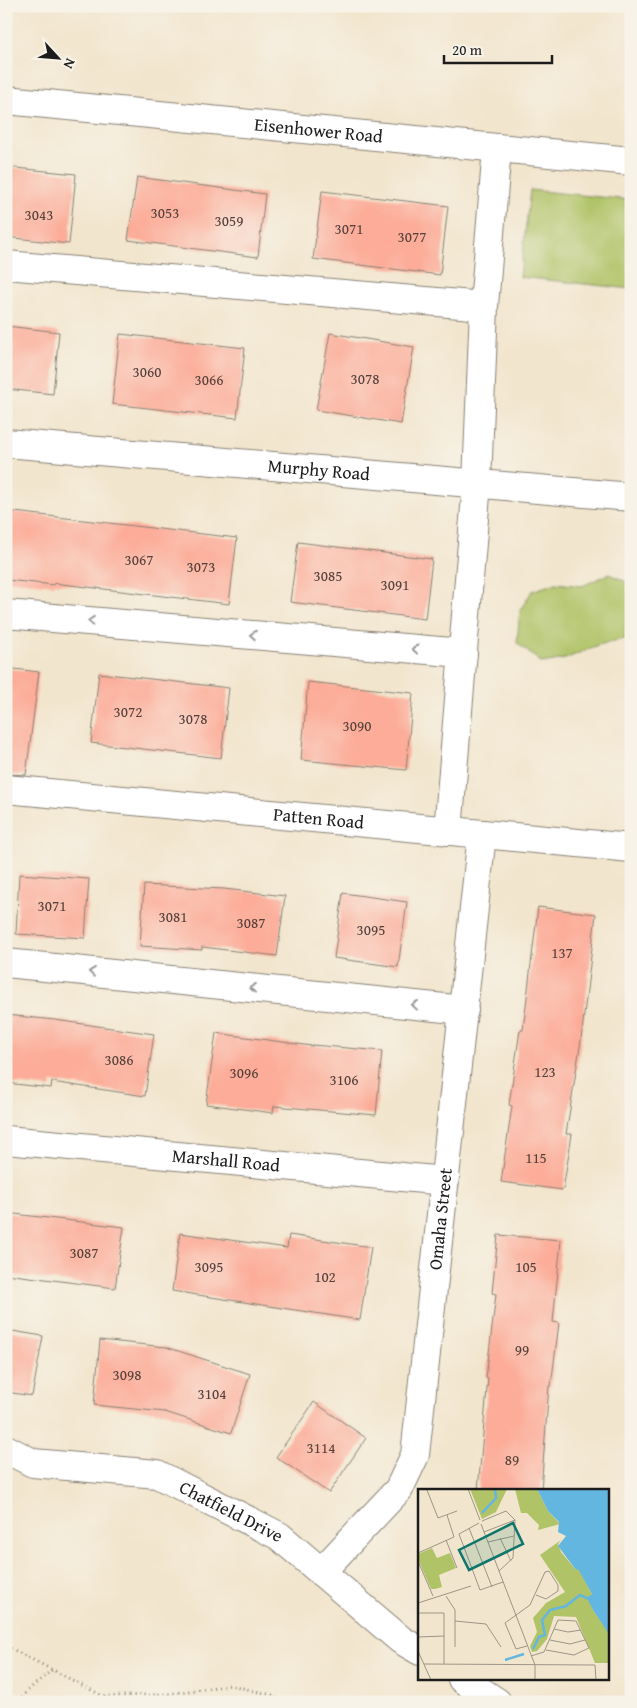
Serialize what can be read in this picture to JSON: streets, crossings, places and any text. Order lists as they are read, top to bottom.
{
  "streets": {
    "street": [
      "Eisenhower Road",
      "Murphy Road",
      "Patten Road",
      "Marshall Road",
      "Omaha Street",
      "Chatfield Drive"
    ]
  },
  "crossings": [
    ["Patten Road", "Omaha Street"],
    ["Marshall Road", "Omaha Street"],
    ["Omaha Street", "Chatfield Drive"]
  ],
  "house_numbers": [
    "3053",
    "3043",
    "3059",
    "3071",
    "3077",
    "3060",
    "3078",
    "3066",
    "3067",
    "3073",
    "3085",
    "3091",
    "3072",
    "3078",
    "3090",
    "3071",
    "3081",
    "3087",
    "3095",
    "137",
    "3086",
    "123",
    "3096",
    "3106",
    "115",
    "3087",
    "3095",
    "105",
    "102",
    "99",
    "3098",
    "3104",
    "3114",
    "89"
  ],
  "scale_bar": "20 m",
  "north": "bottom right"
}
